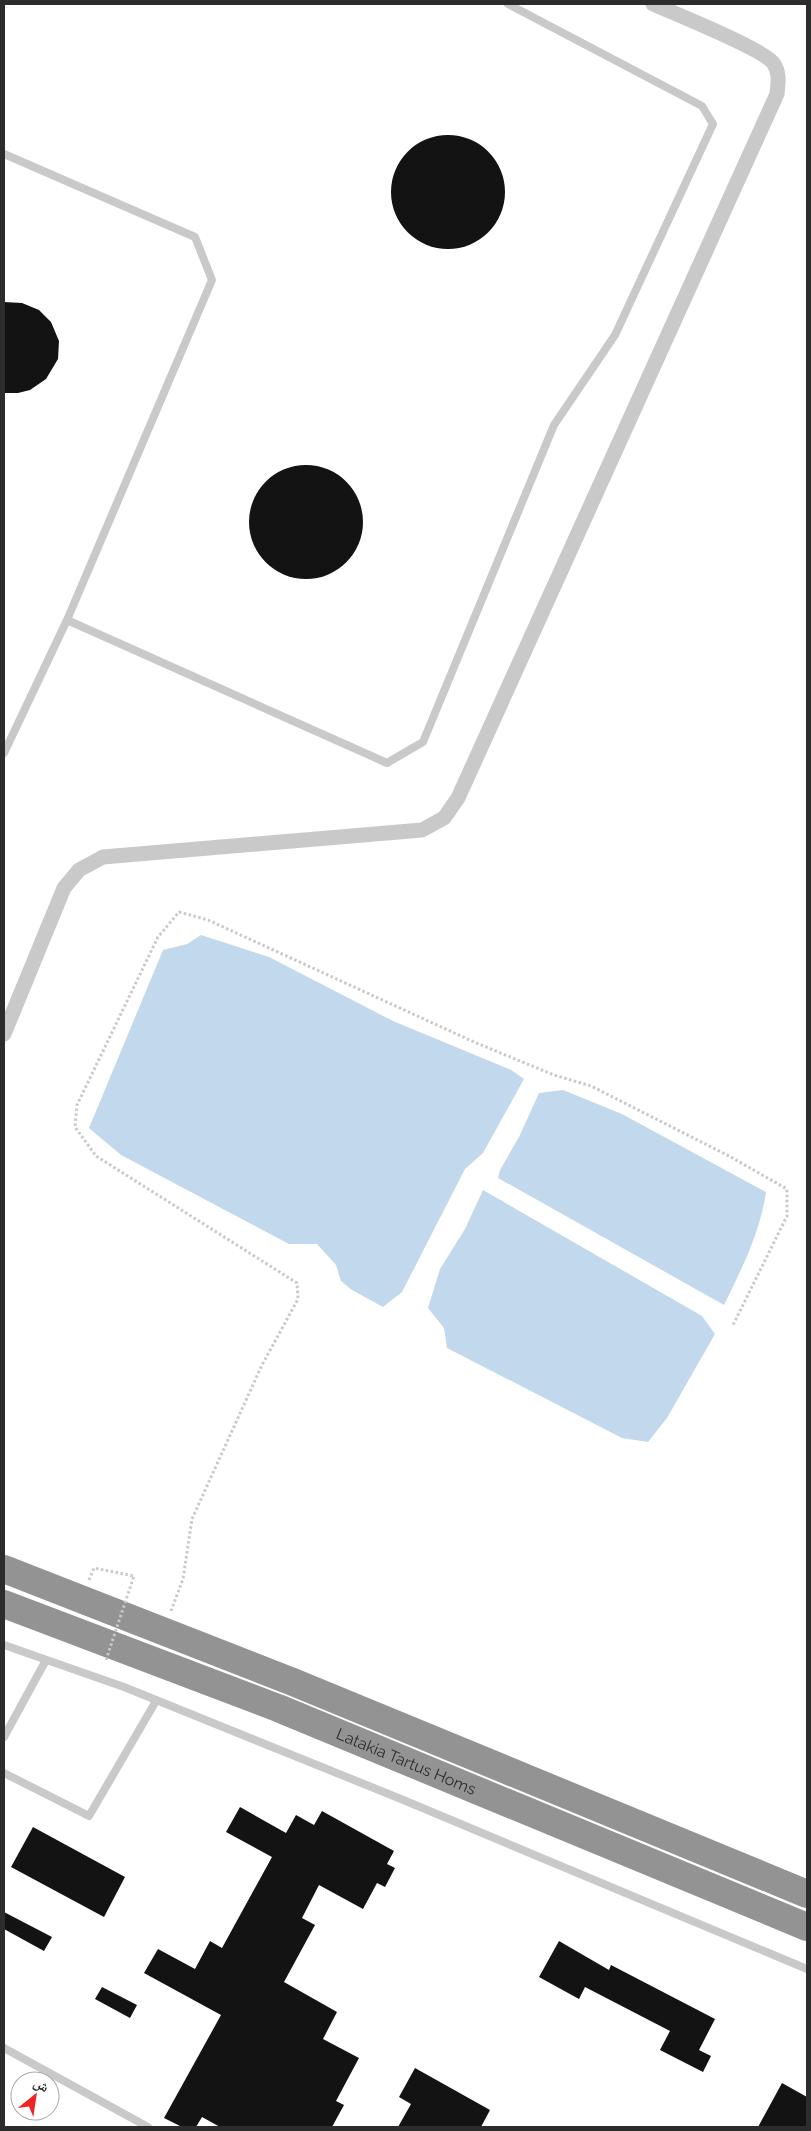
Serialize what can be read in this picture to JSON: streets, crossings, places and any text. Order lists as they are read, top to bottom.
{
  "streets": {
    "highway": ["Latakia Tartus Homs"]
  },
  "north": "top right"
}
